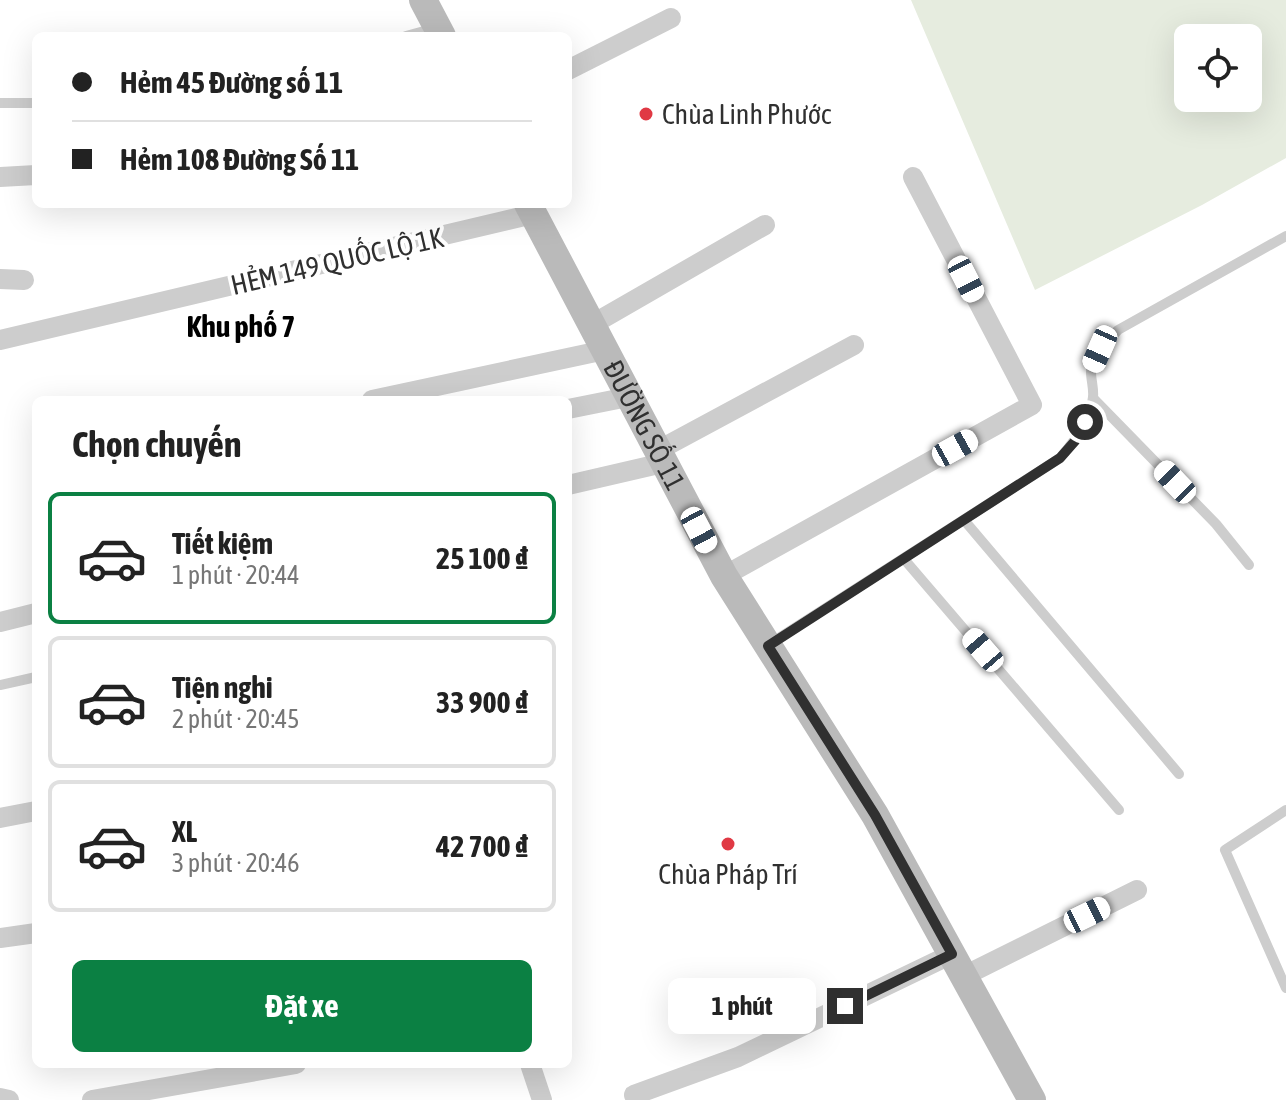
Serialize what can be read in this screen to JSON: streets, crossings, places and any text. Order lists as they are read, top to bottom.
{
  "streets": {
    "main road": ["ĐƯỜNG SỐ 11"],
    "street": ["HẺM 149 QUỐC LỘ 1K"]
  },
  "crossings": [
    ["HẺM 149 QUỐC LỘ 1K", "ĐƯỜNG SỐ 11"]
  ],
  "districts": ["Khu phố 7"],
  "places": ["Chùa Linh Phước", "Chùa Pháp Trí"],
  "page": {
    "banner": ["Hẻm 45 Đường số 11", "Hẻm 108 Đường Số 11"],
    "heading": "Chọn chuyến",
    "list": [
      {
        "name": "Tiết kiệm",
        "note": "1 phút · 20:44",
        "value": "25 100 ₫"
      },
      {
        "name": "Tiện nghi",
        "note": "2 phút · 20:45",
        "value": "33 900 ₫"
      },
      {
        "name": "XL",
        "note": "3 phút · 20:46",
        "value": "42 700 ₫"
      }
    ],
    "buttons": "Đặt xe",
    "bubble": "1 phút"
  }
}
